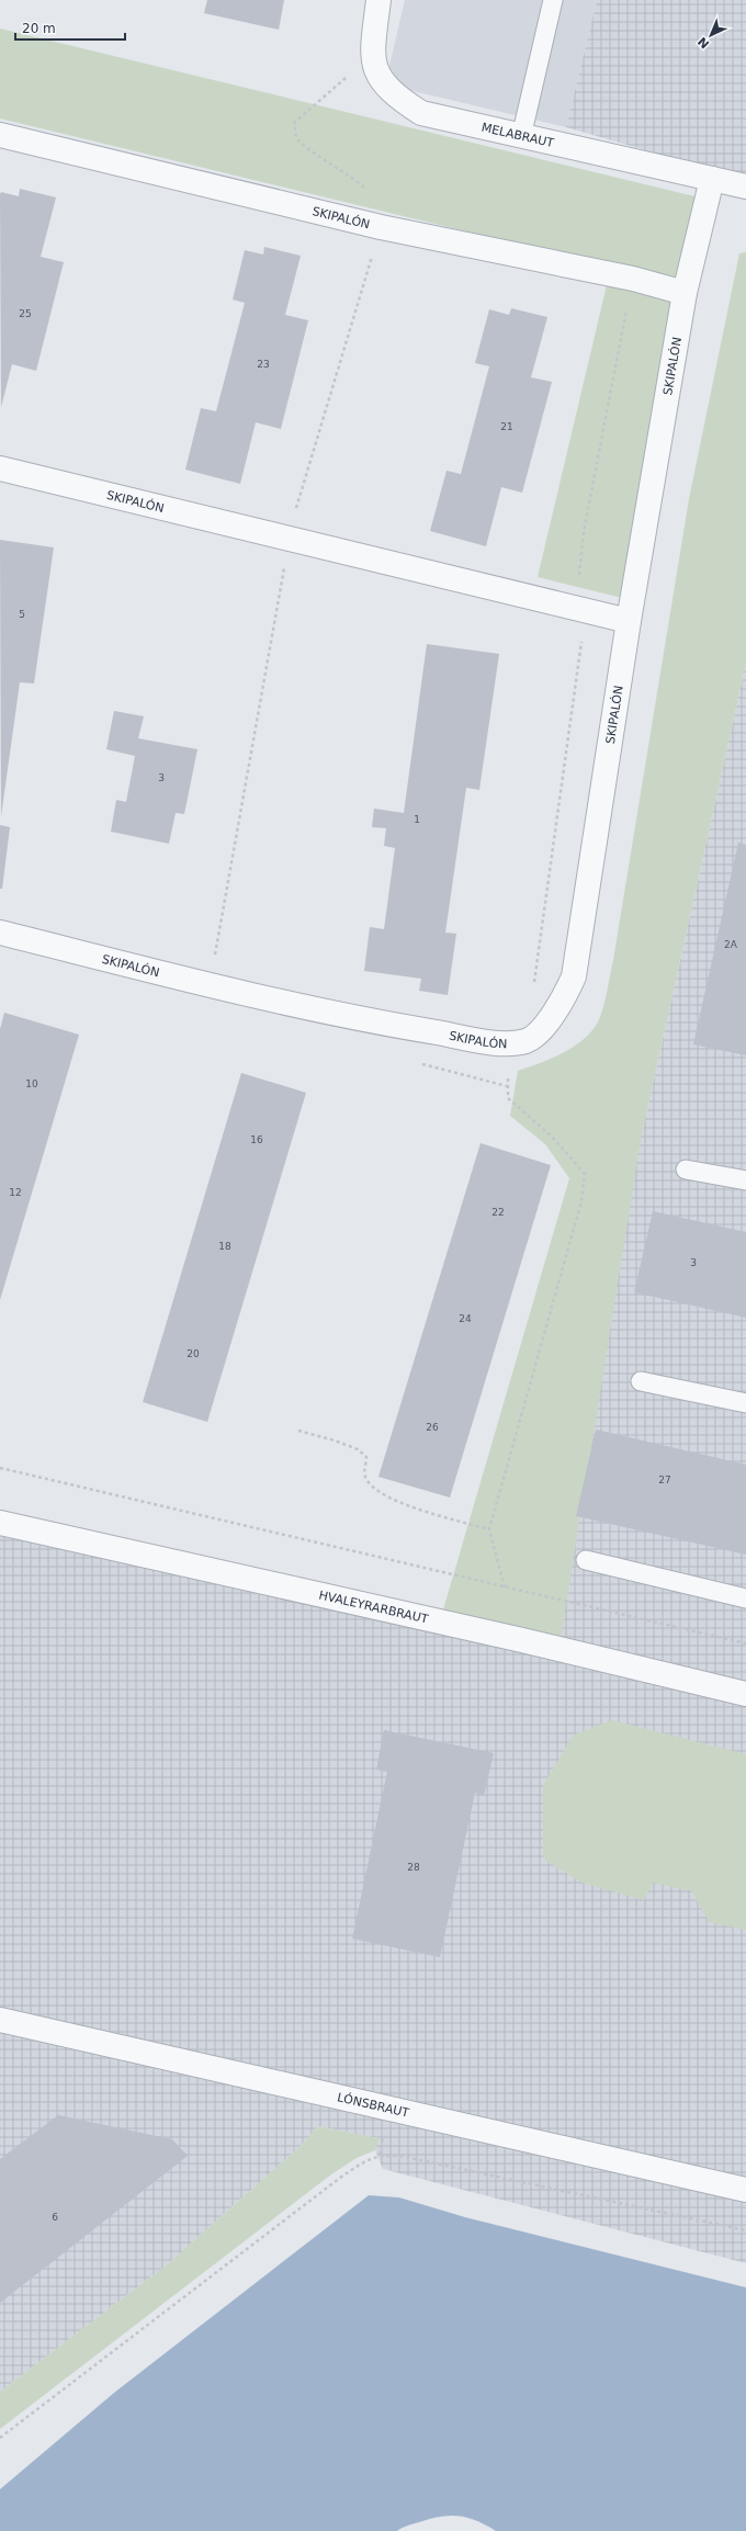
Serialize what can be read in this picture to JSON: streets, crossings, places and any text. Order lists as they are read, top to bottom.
{
  "streets": {
    "street": [
      "MELABRAUT",
      "SKIPALÓN",
      "HVALEYRARBRAUT",
      "LÓNSBRAUT"
    ]
  },
  "crossings": [
    ["MELABRAUT", "SKIPALÓN"]
  ],
  "house_numbers": [
    "25",
    "23",
    "21",
    "5",
    "3",
    "1",
    "2A",
    "10",
    "16",
    "12",
    "22",
    "18",
    "3",
    "24",
    "20",
    "26",
    "27",
    "28",
    "6"
  ],
  "scale_bar": "20 m",
  "north": "bottom left"
}
